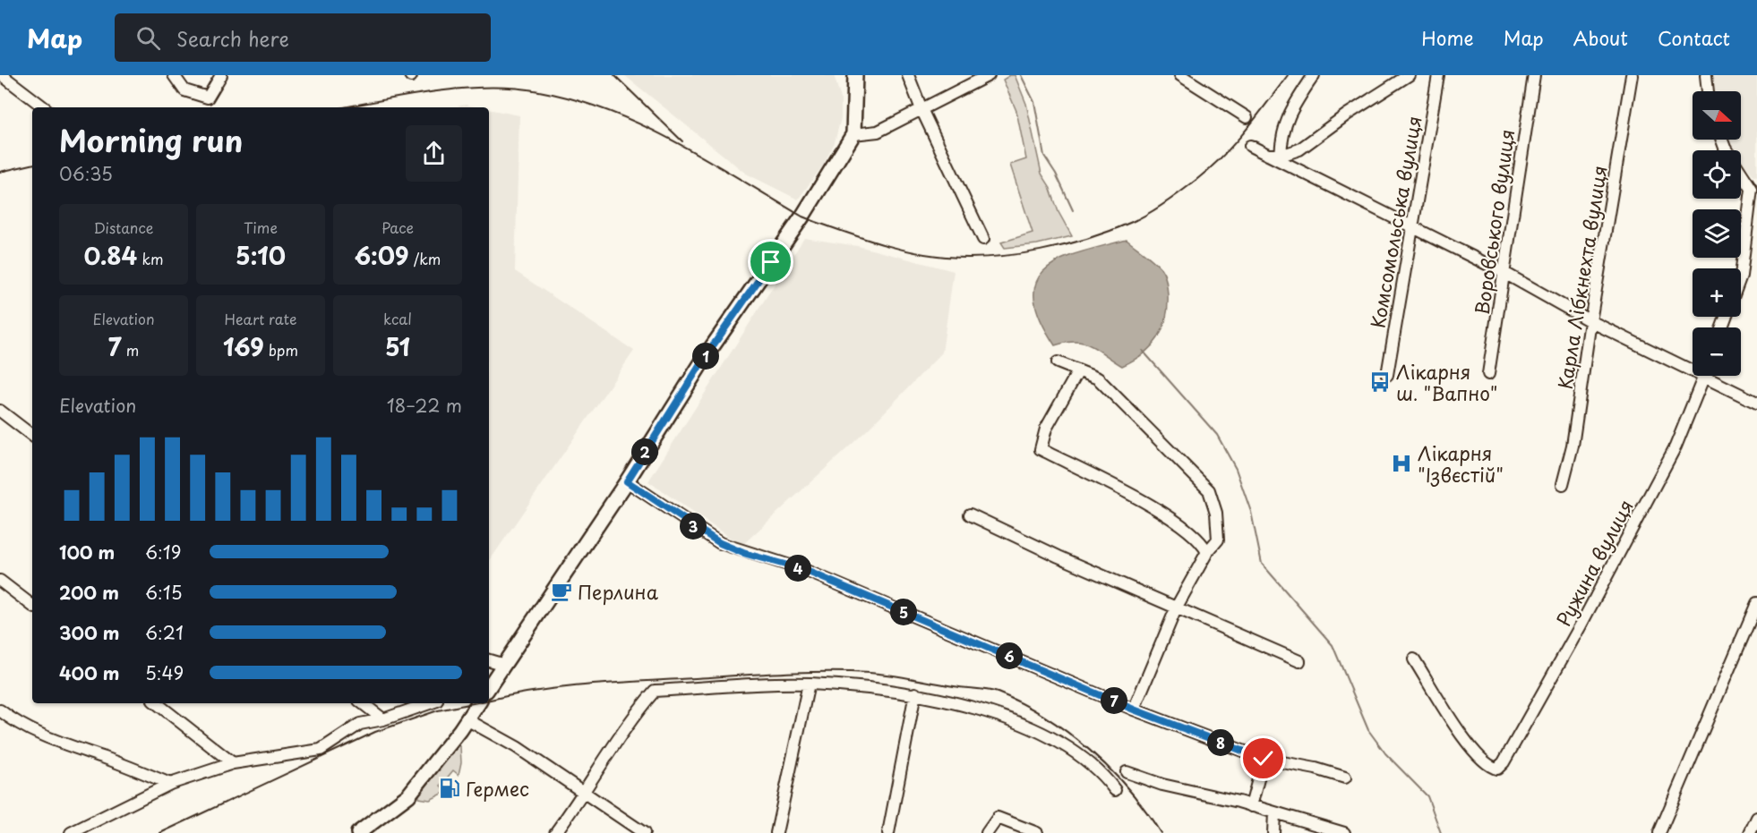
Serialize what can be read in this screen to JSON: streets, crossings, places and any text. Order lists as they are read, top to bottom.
{
  "streets": {
    "street": [
      "Комсомольська вулиця",
      "Воровського вулиця",
      "Карла Лібкнехта вулиця",
      "Ружина вулиця"
    ]
  },
  "places": {
    "bus stop": ["Лікарня ш. \"Вапно\""],
    "hospital": ["Лікарня \"Ізвєстій\""],
    "cafe": ["Перлина"],
    "fuel station": ["Гермес"]
  },
  "north": "right",
  "page": {
    "header": "Map",
    "search": "Search here",
    "nav": [
      "Home",
      "Map",
      "About",
      "Contact"
    ],
    "map_buttons": ["+", "−"],
    "heading": ["Morning run", "06:35"],
    "stats": [
      ["Distance", "0.84 km"],
      ["Time", "5:10"],
      ["Pace", "6:09 /km"],
      ["Elevation", "7 m"],
      ["Heart rate", "169 bpm"],
      ["kcal", "51"]
    ],
    "pins": [
      "1",
      "2",
      "3",
      "4",
      "5",
      "6",
      "7",
      "8"
    ],
    "chart": ["Elevation", "18–22 m"],
    "list": [
      {
        "name": "100 m",
        "note": "6:19"
      },
      {
        "name": "200 m",
        "note": "6:15"
      },
      {
        "name": "300 m",
        "note": "6:21"
      },
      {
        "name": "400 m",
        "note": "5:49"
      }
    ]
  }
}
